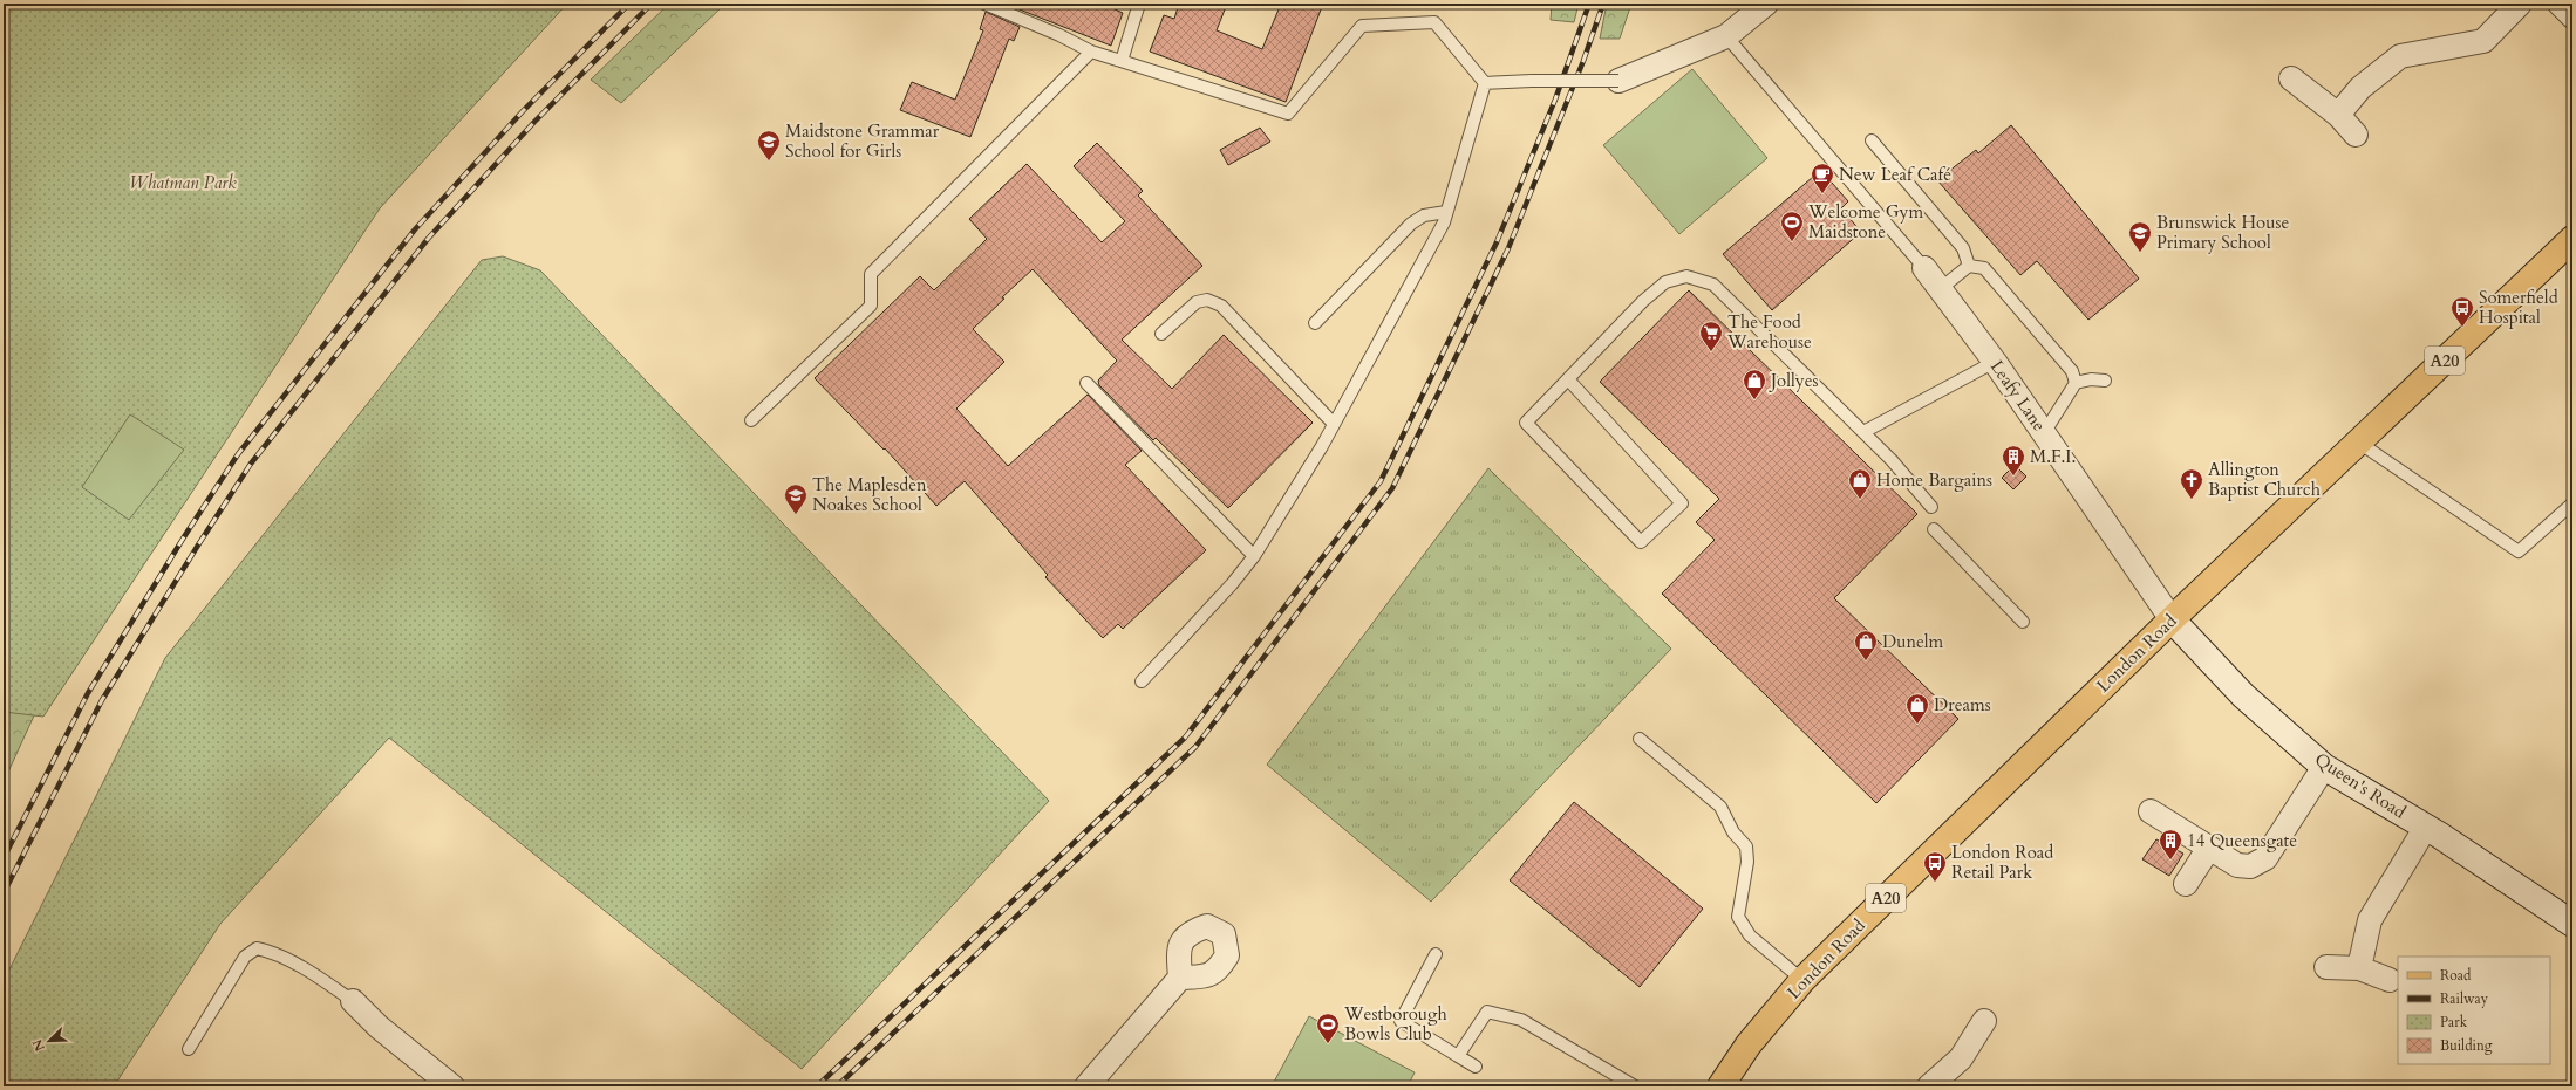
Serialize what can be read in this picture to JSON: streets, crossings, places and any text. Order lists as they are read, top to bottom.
{
  "streets": {
    "main road": ["A20", "London Road"],
    "street": ["Leafy Lane", "Queen's Road"]
  },
  "crossings": [
    ["Leafy Lane", "London Road"],
    ["Leafy Lane", "Queen's Road"],
    ["London Road", "Queen's Road"]
  ],
  "parks": ["Whatman Park"],
  "places": {
    "school or university": ["Maidstone Grammar School for Girls", "Brunswick House Primary School", "The Maplesden Noakes School"],
    "cafe": ["New Leaf Café"],
    "sports": ["Welcome Gym Maidstone", "Westborough Bowls Club"],
    "bus stop": ["Somerfield Hospital", "London Road Retail Park"],
    "supermarket": ["The Food Warehouse"],
    "shop": [
      "Jollyes",
      "Home Bargains",
      "Dunelm",
      "Dreams"
    ],
    "building": ["M.F.I.", "14 Queensgate"],
    "church": ["Allington Baptist Church"]
  },
  "legend": [
    "Road",
    "Railway",
    "Park",
    "Building"
  ],
  "north": "bottom left"
}
